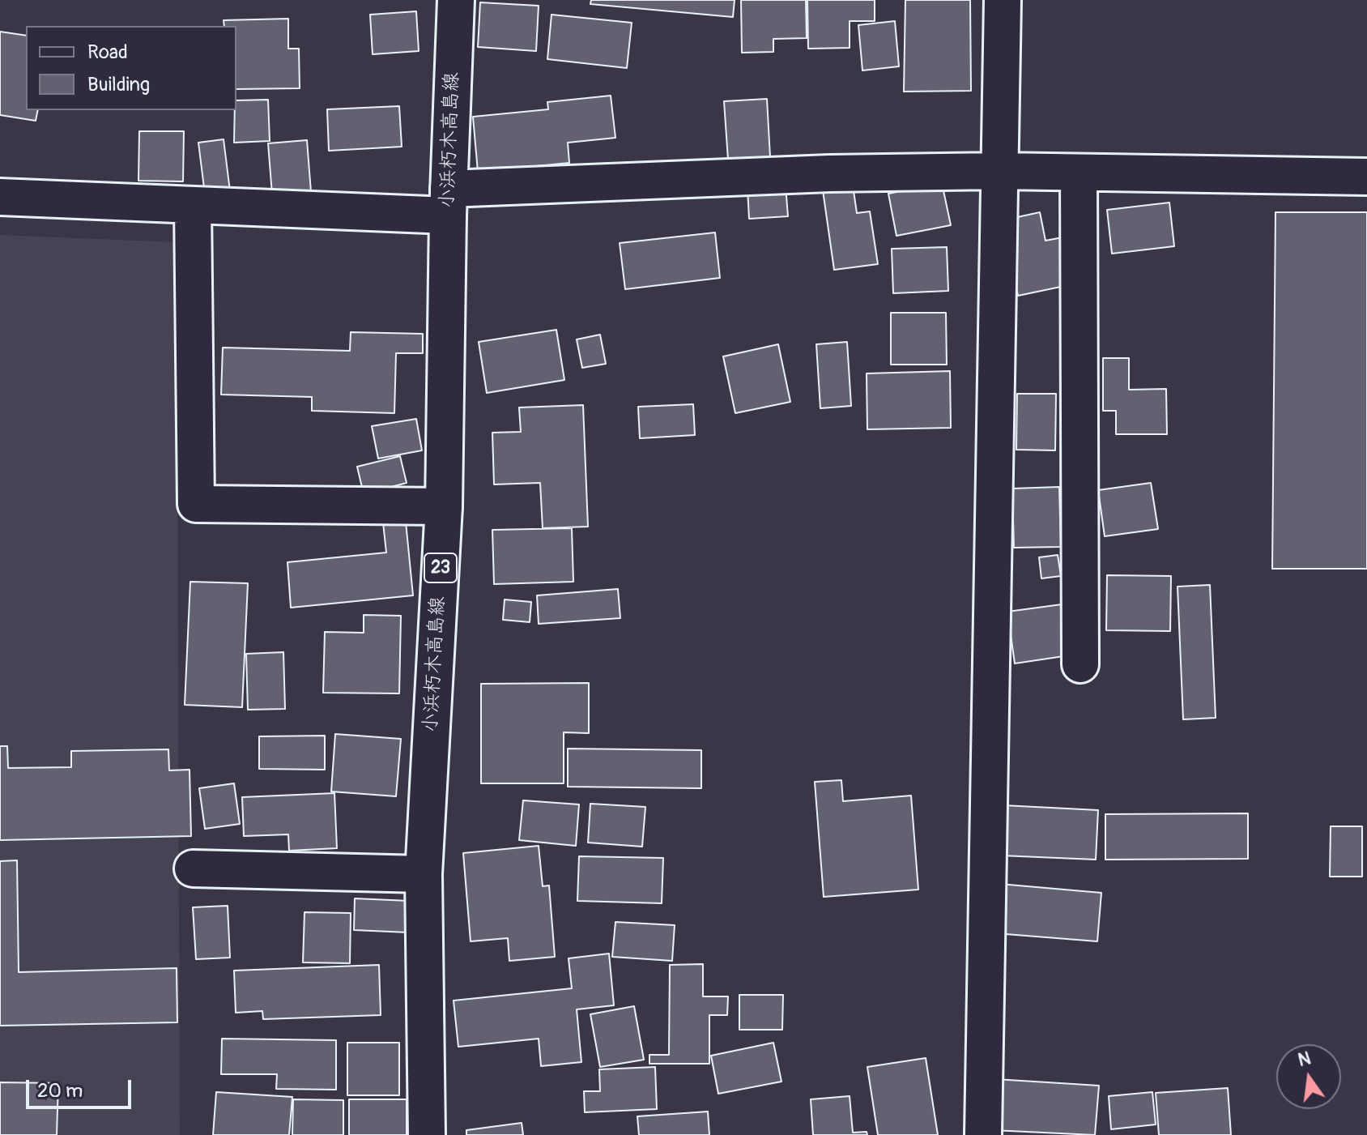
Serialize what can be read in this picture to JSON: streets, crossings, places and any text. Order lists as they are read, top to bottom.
{
  "streets": {
    "street": ["小浜朽木高島線", "23"]
  },
  "legend": ["Road", "Building"],
  "scale_bar": "20 m",
  "north": "top"
}
